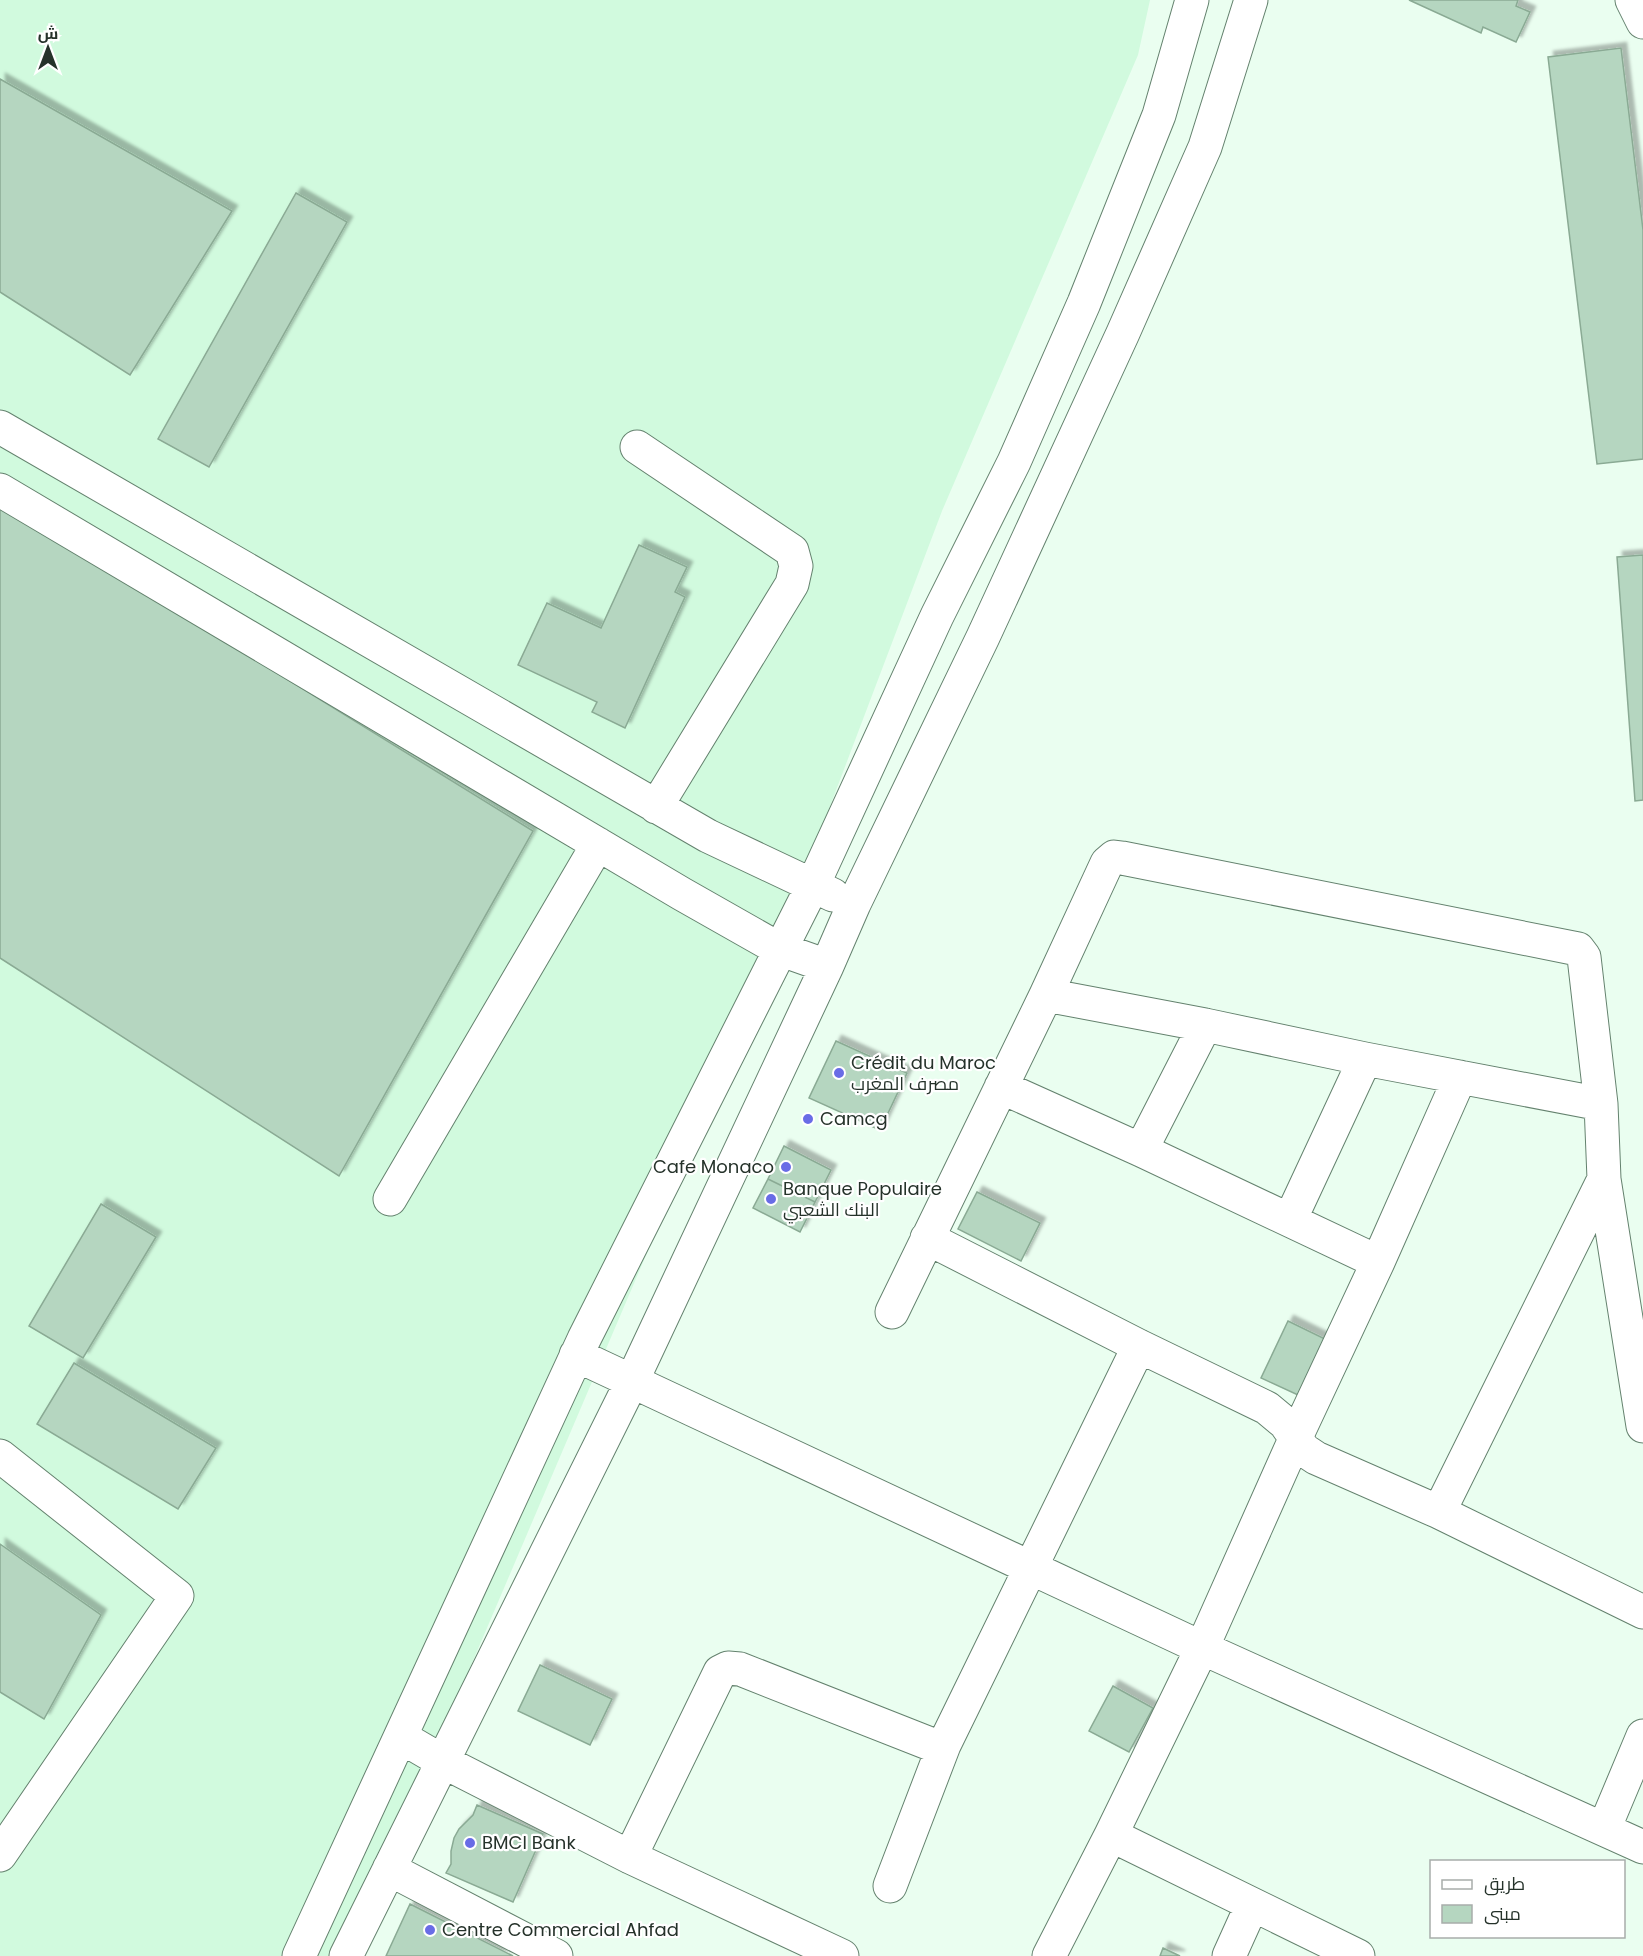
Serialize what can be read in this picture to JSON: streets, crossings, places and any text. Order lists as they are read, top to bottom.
{
  "places": [
    "Crédit du Maroc مصرف المغرب",
    "Camcg",
    "Cafe Monaco",
    "Banque Populaire البنك الشعبي",
    "BMCI Bank",
    "Centre Commercial Ahfad"
  ],
  "legend": ["طريق", "مبنى"],
  "north": "top"
}
